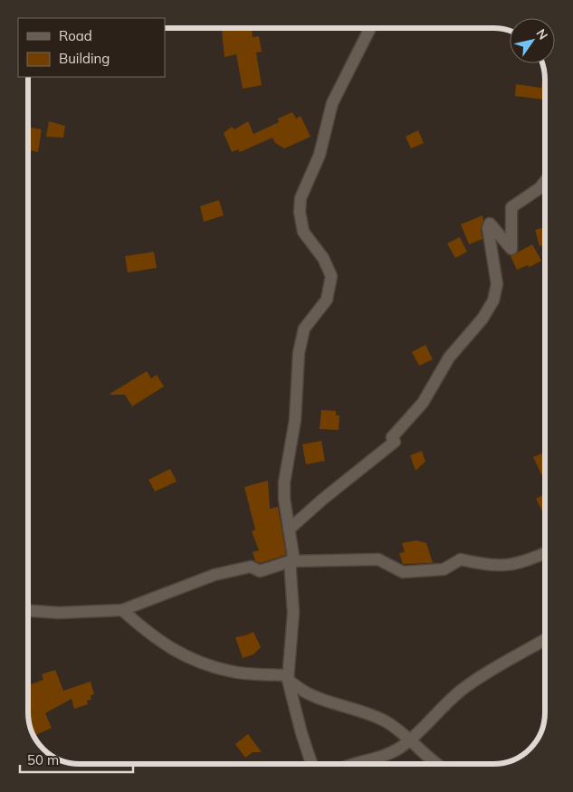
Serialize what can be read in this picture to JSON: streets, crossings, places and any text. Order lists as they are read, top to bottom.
{
  "legend": ["Road", "Building"],
  "scale_bar": "50 m",
  "north": "top right"
}
